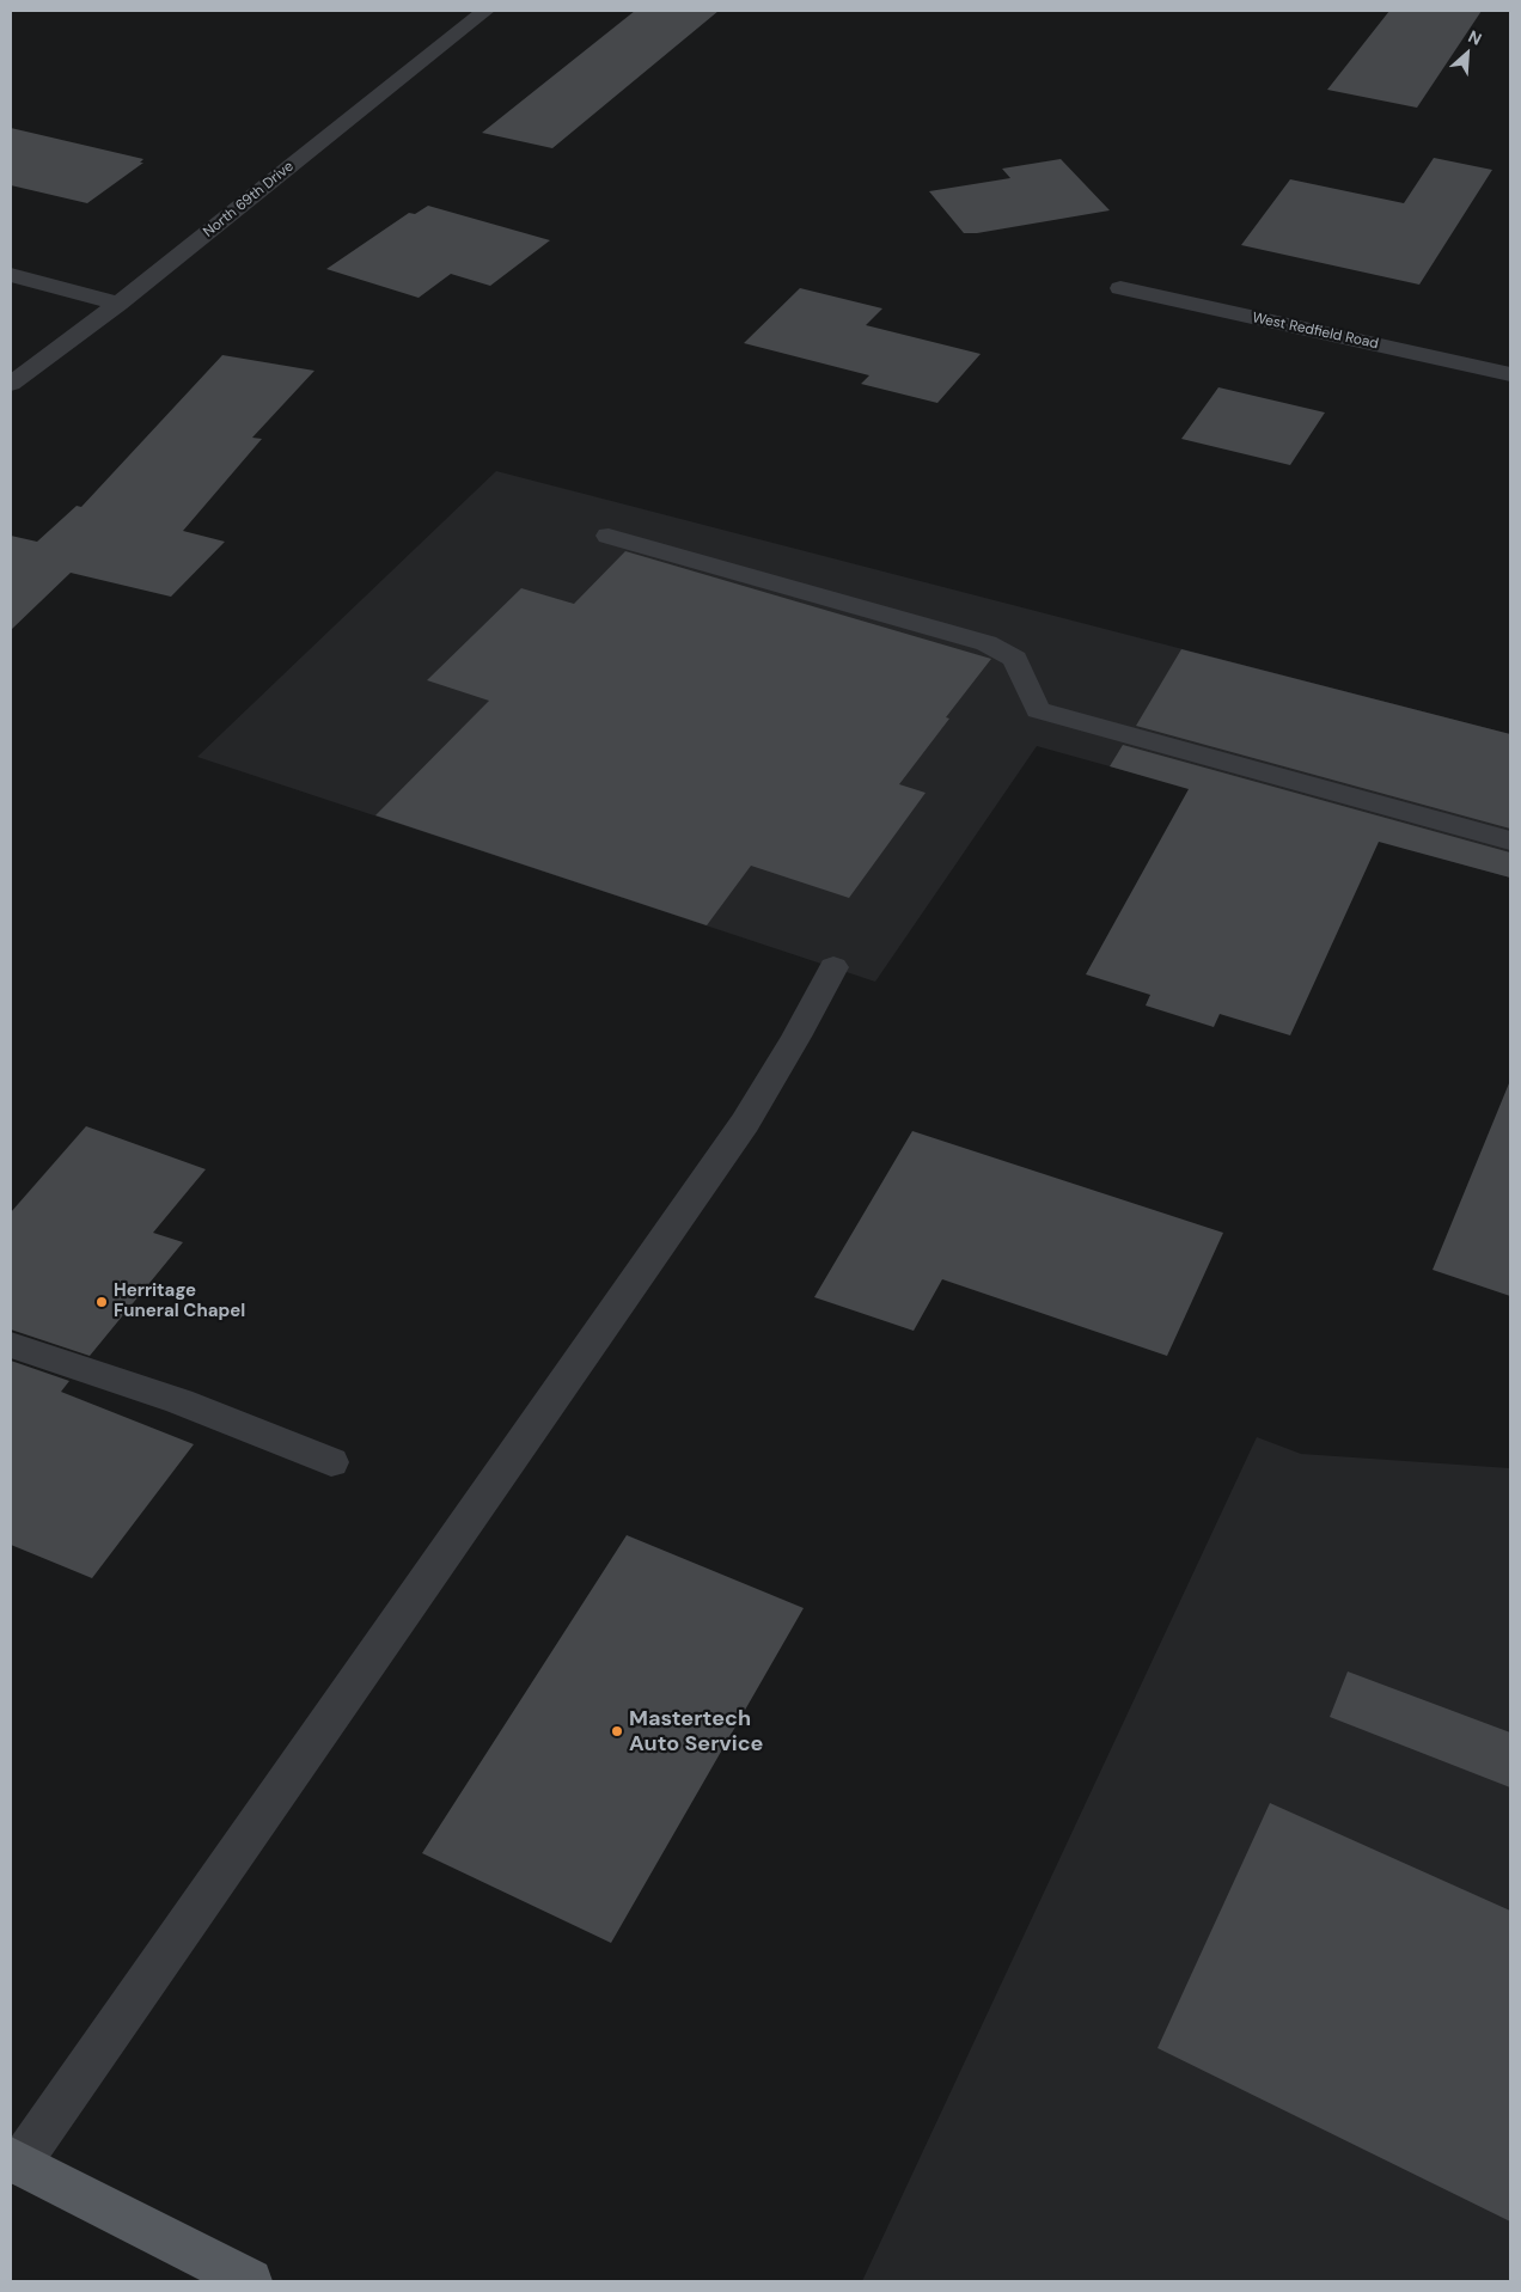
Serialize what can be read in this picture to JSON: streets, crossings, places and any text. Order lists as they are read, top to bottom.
{
  "streets": {
    "street": ["North 69th Drive", "West Redfield Road"]
  },
  "places": ["Herritage Funeral Chapel", "Mastertech Auto Service"],
  "north": "top right"
}
